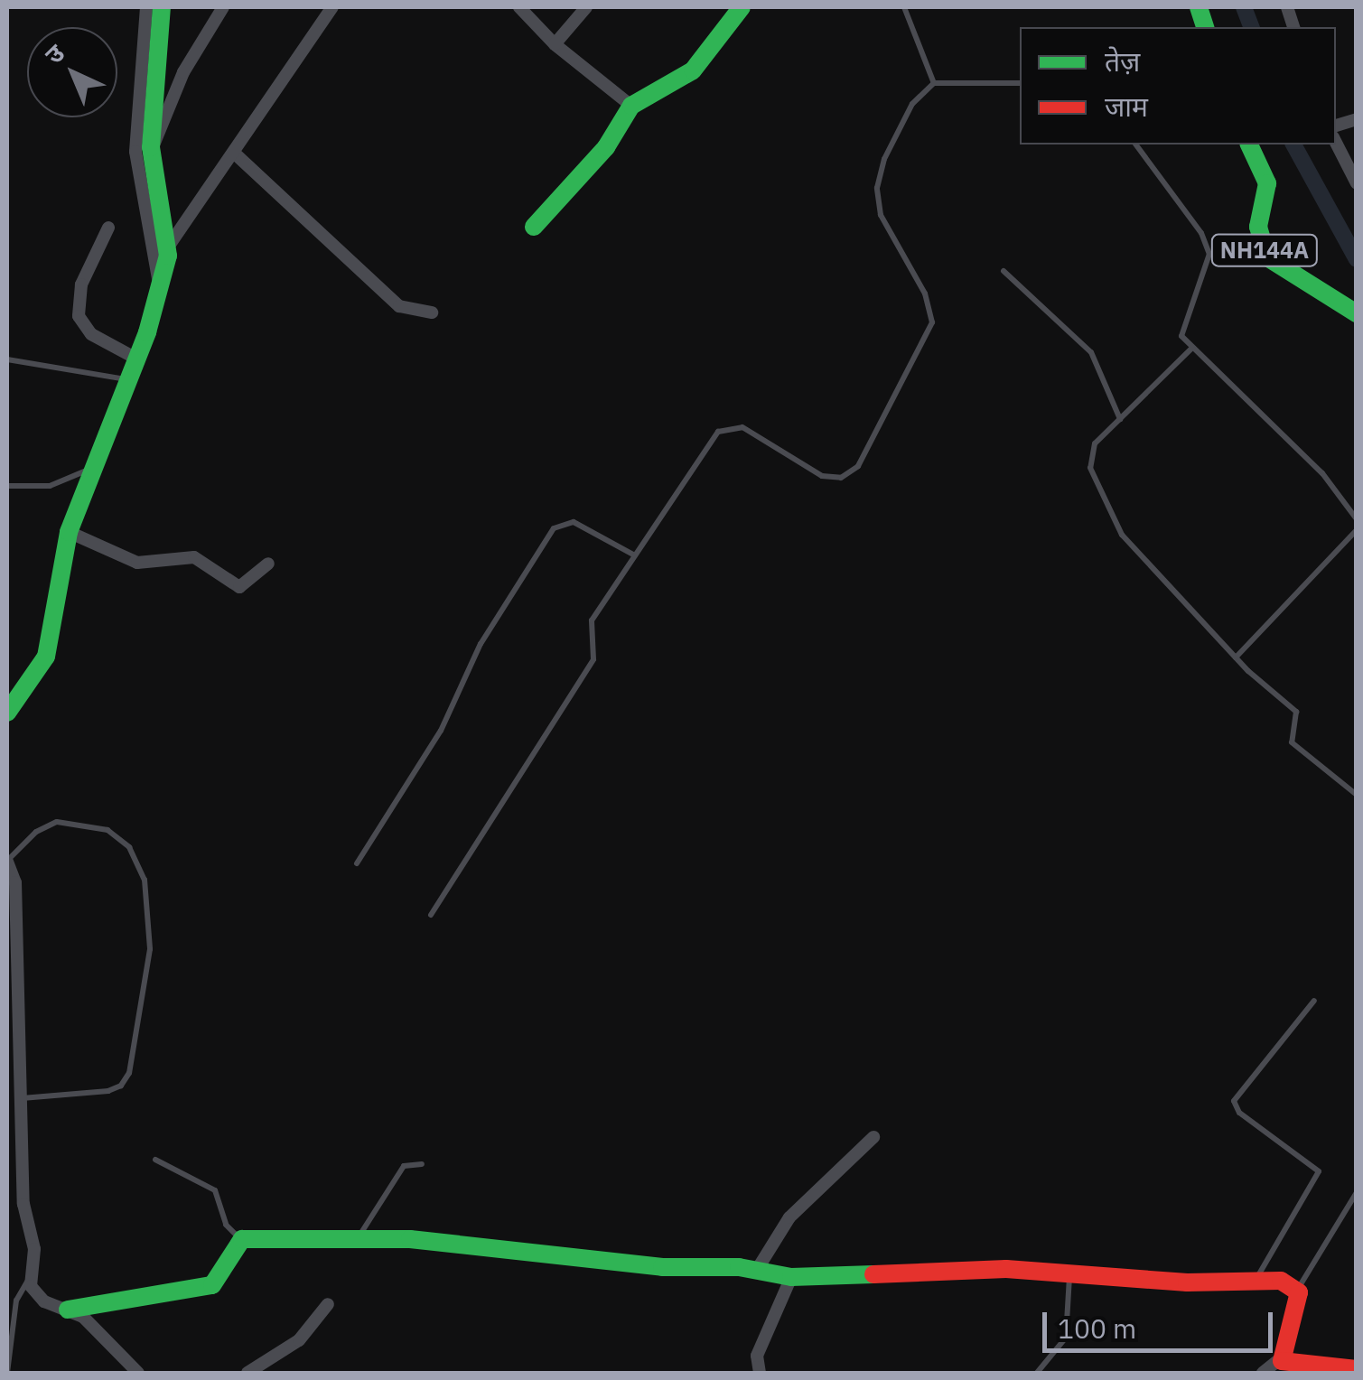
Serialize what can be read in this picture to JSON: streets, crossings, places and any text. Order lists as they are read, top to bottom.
{
  "streets": {
    "main road": ["NH144A"]
  },
  "legend": ["तेज़", "जाम"],
  "scale_bar": "100 m",
  "north": "top left"
}
